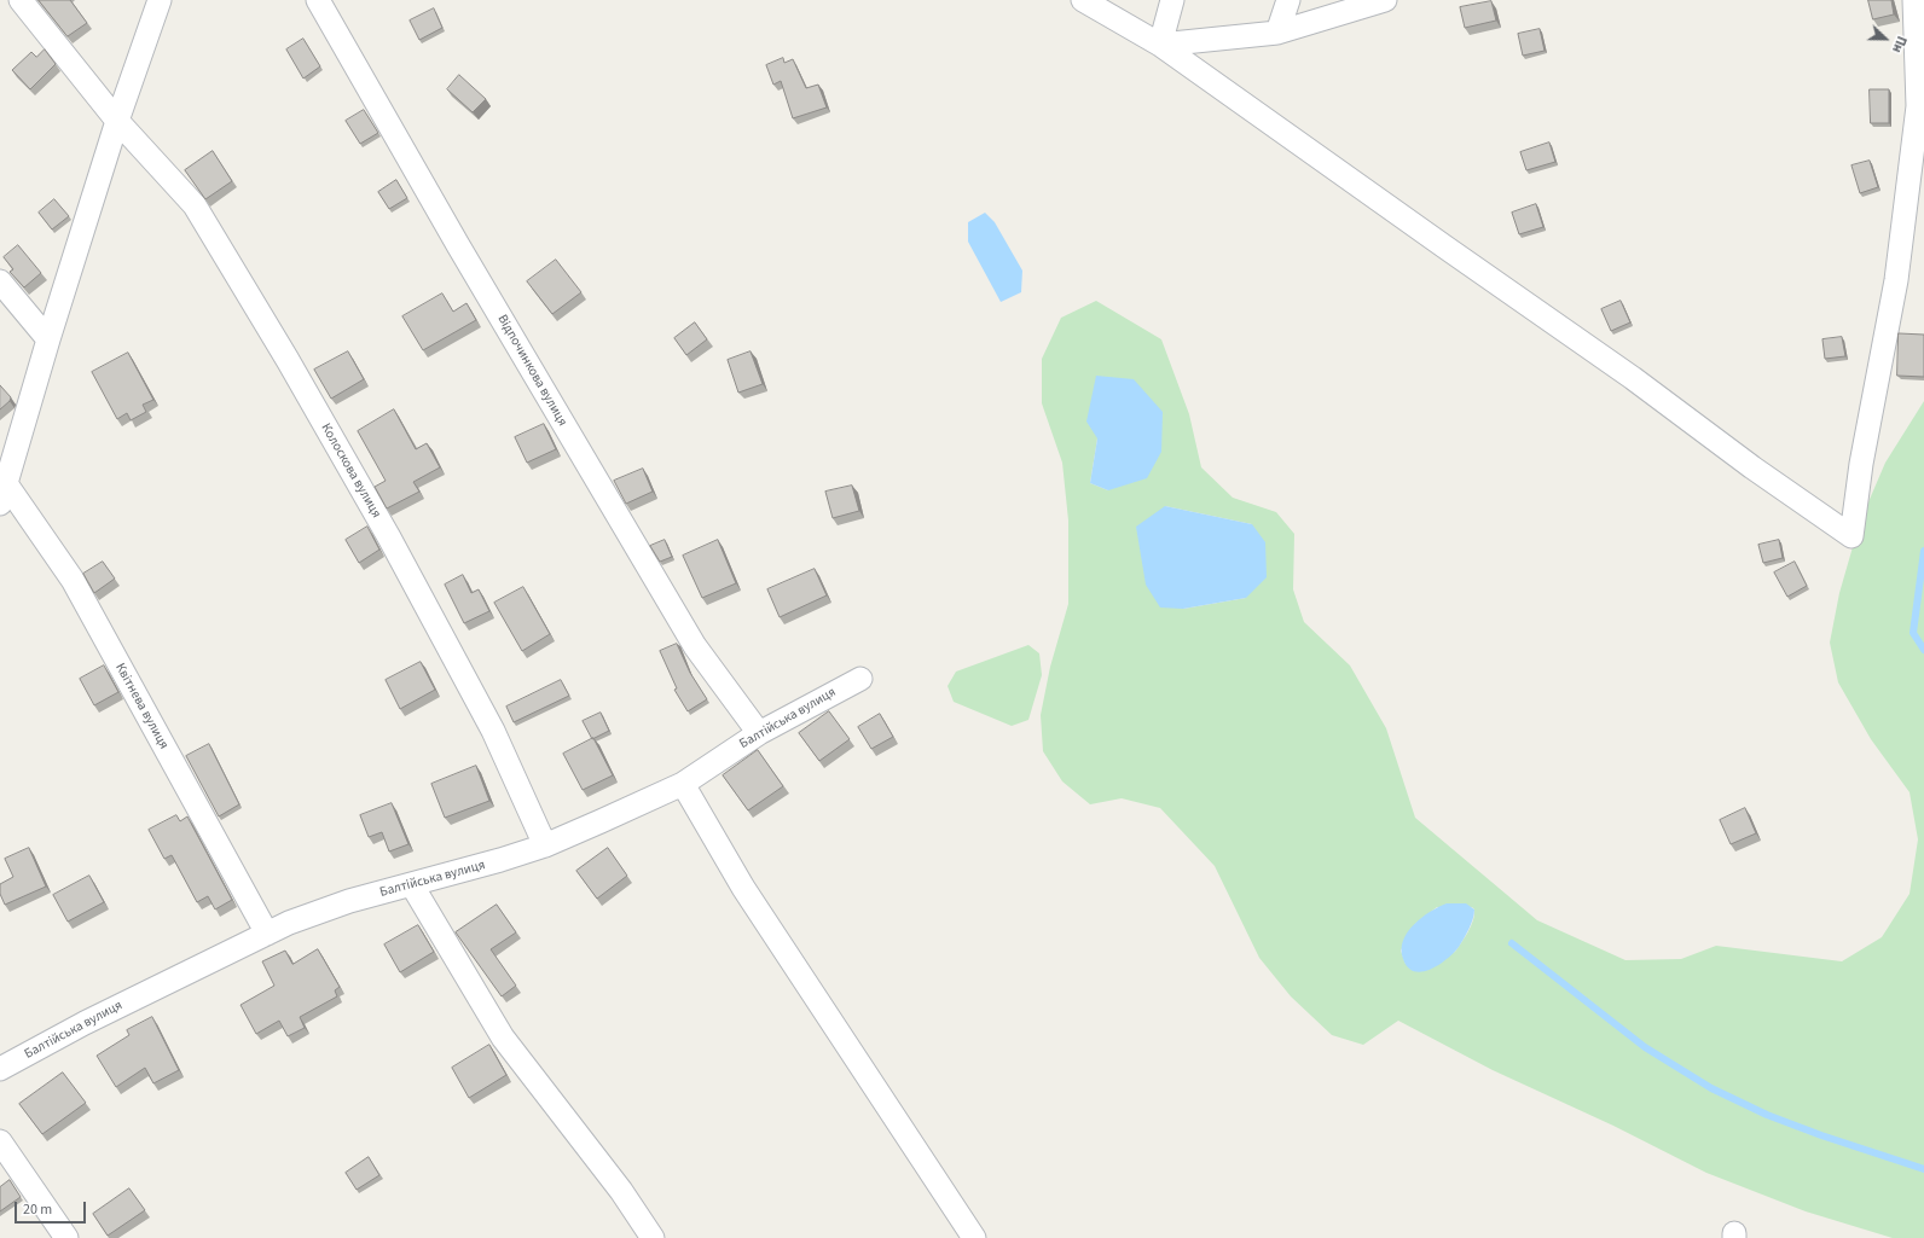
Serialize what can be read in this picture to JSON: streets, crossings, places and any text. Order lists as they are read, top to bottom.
{
  "streets": {
    "street": [
      "Відпочинкова вулиця",
      "Колоскова вулиця",
      "Квітнева вулиця",
      "Балтійська вулиця"
    ]
  },
  "crossings": [
    ["Відпочинкова вулиця", "Балтійська вулиця"],
    ["Колоскова вулиця", "Балтійська вулиця"],
    ["Квітнева вулиця", "Балтійська вулиця"]
  ],
  "scale_bar": "20 m",
  "north": "right"
}
